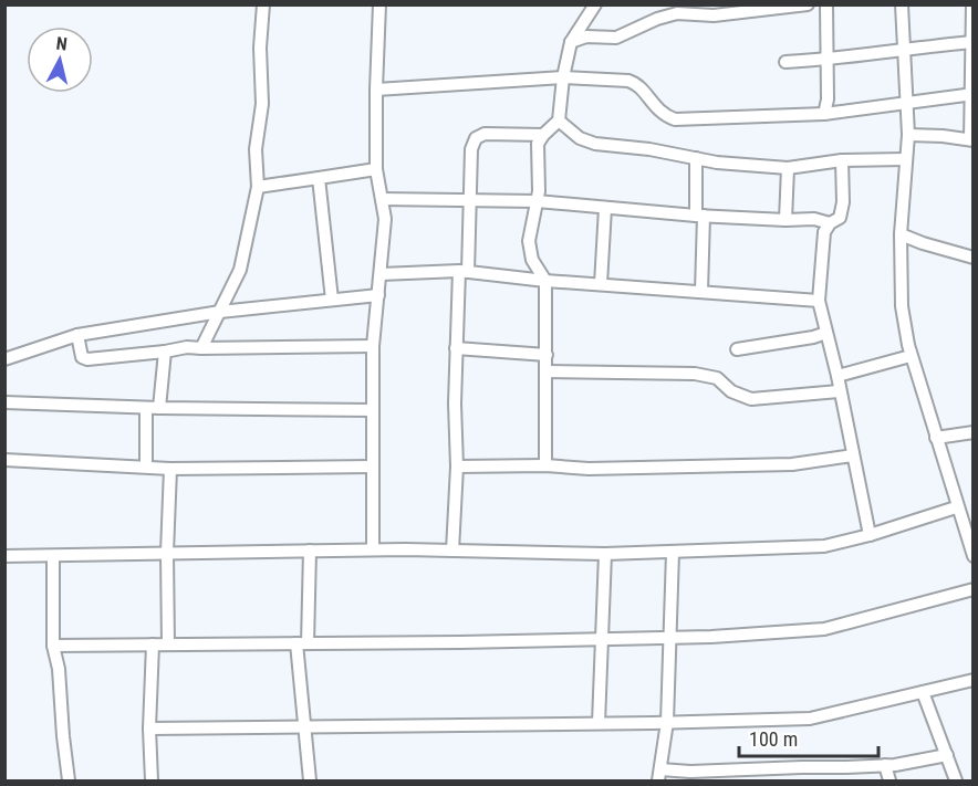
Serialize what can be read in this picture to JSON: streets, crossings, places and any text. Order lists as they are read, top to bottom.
{
  "scale_bar": "100 m",
  "north": "top"
}
